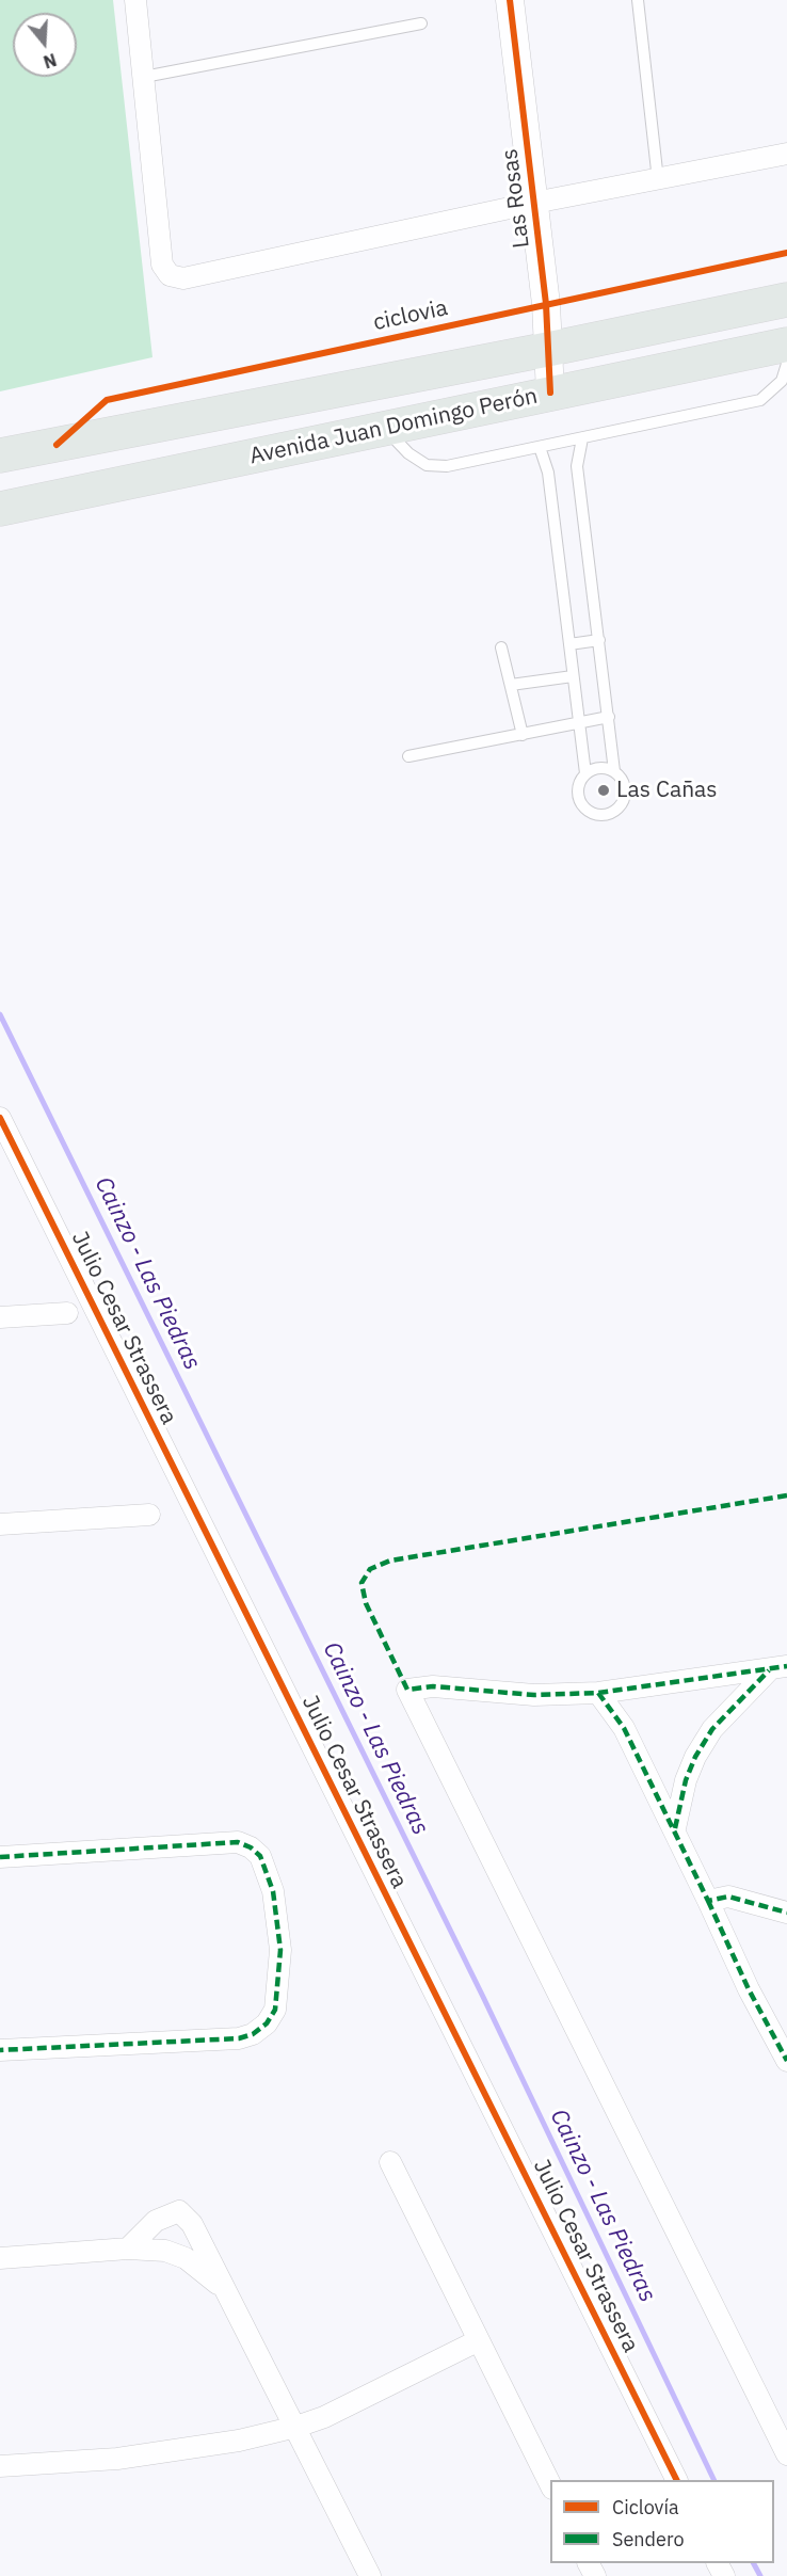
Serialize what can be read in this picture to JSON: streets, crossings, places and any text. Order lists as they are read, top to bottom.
{
  "streets": {
    "main road": ["Avenida Juan Domingo Perón"],
    "street": ["Las Rosas", "Julio Cesar Strassera"],
    "cycle path": ["ciclovia"]
  },
  "crossings": [
    ["Las Rosas", "Avenida Juan Domingo Perón"]
  ],
  "water": ["Cainzo - Las Piedras"],
  "places": ["Las Cañas"],
  "legend": ["Ciclovía", "Sendero"],
  "north": "bottom"
}
